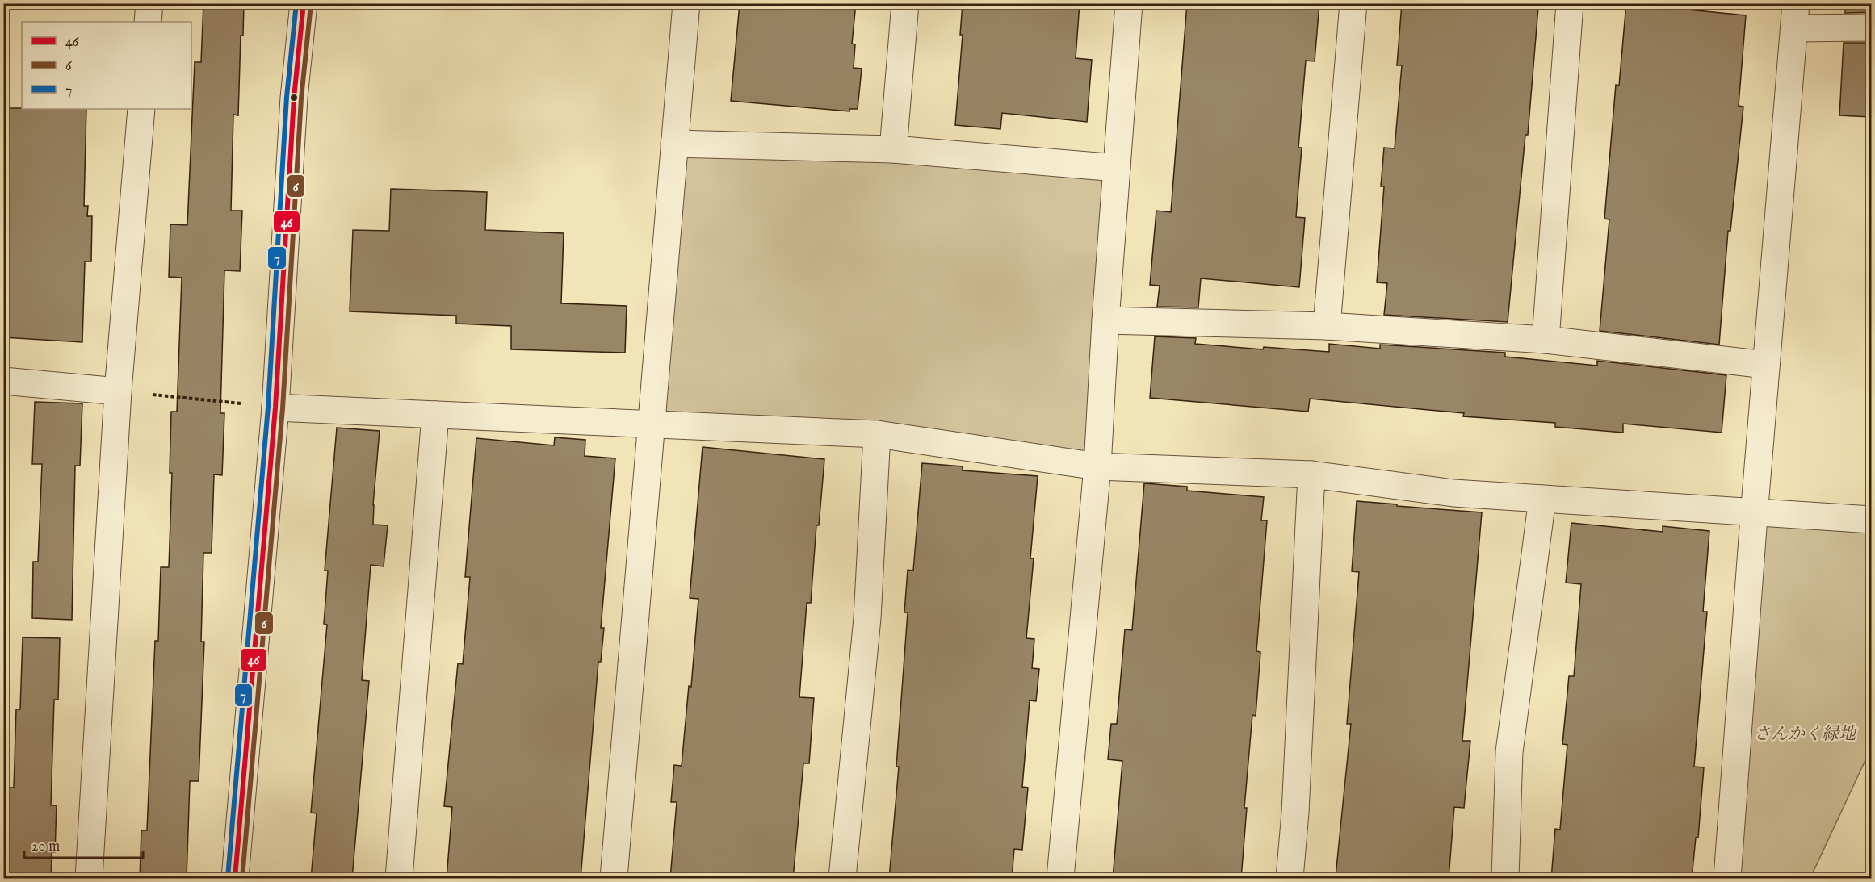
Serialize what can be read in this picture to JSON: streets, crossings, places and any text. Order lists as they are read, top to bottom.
{
  "parks": ["さんかく緑地"],
  "lines": ["transit line 46", "transit line 7", "transit line 6"],
  "legend": ["46", "6", "7"],
  "scale_bar": "20 m"
}
